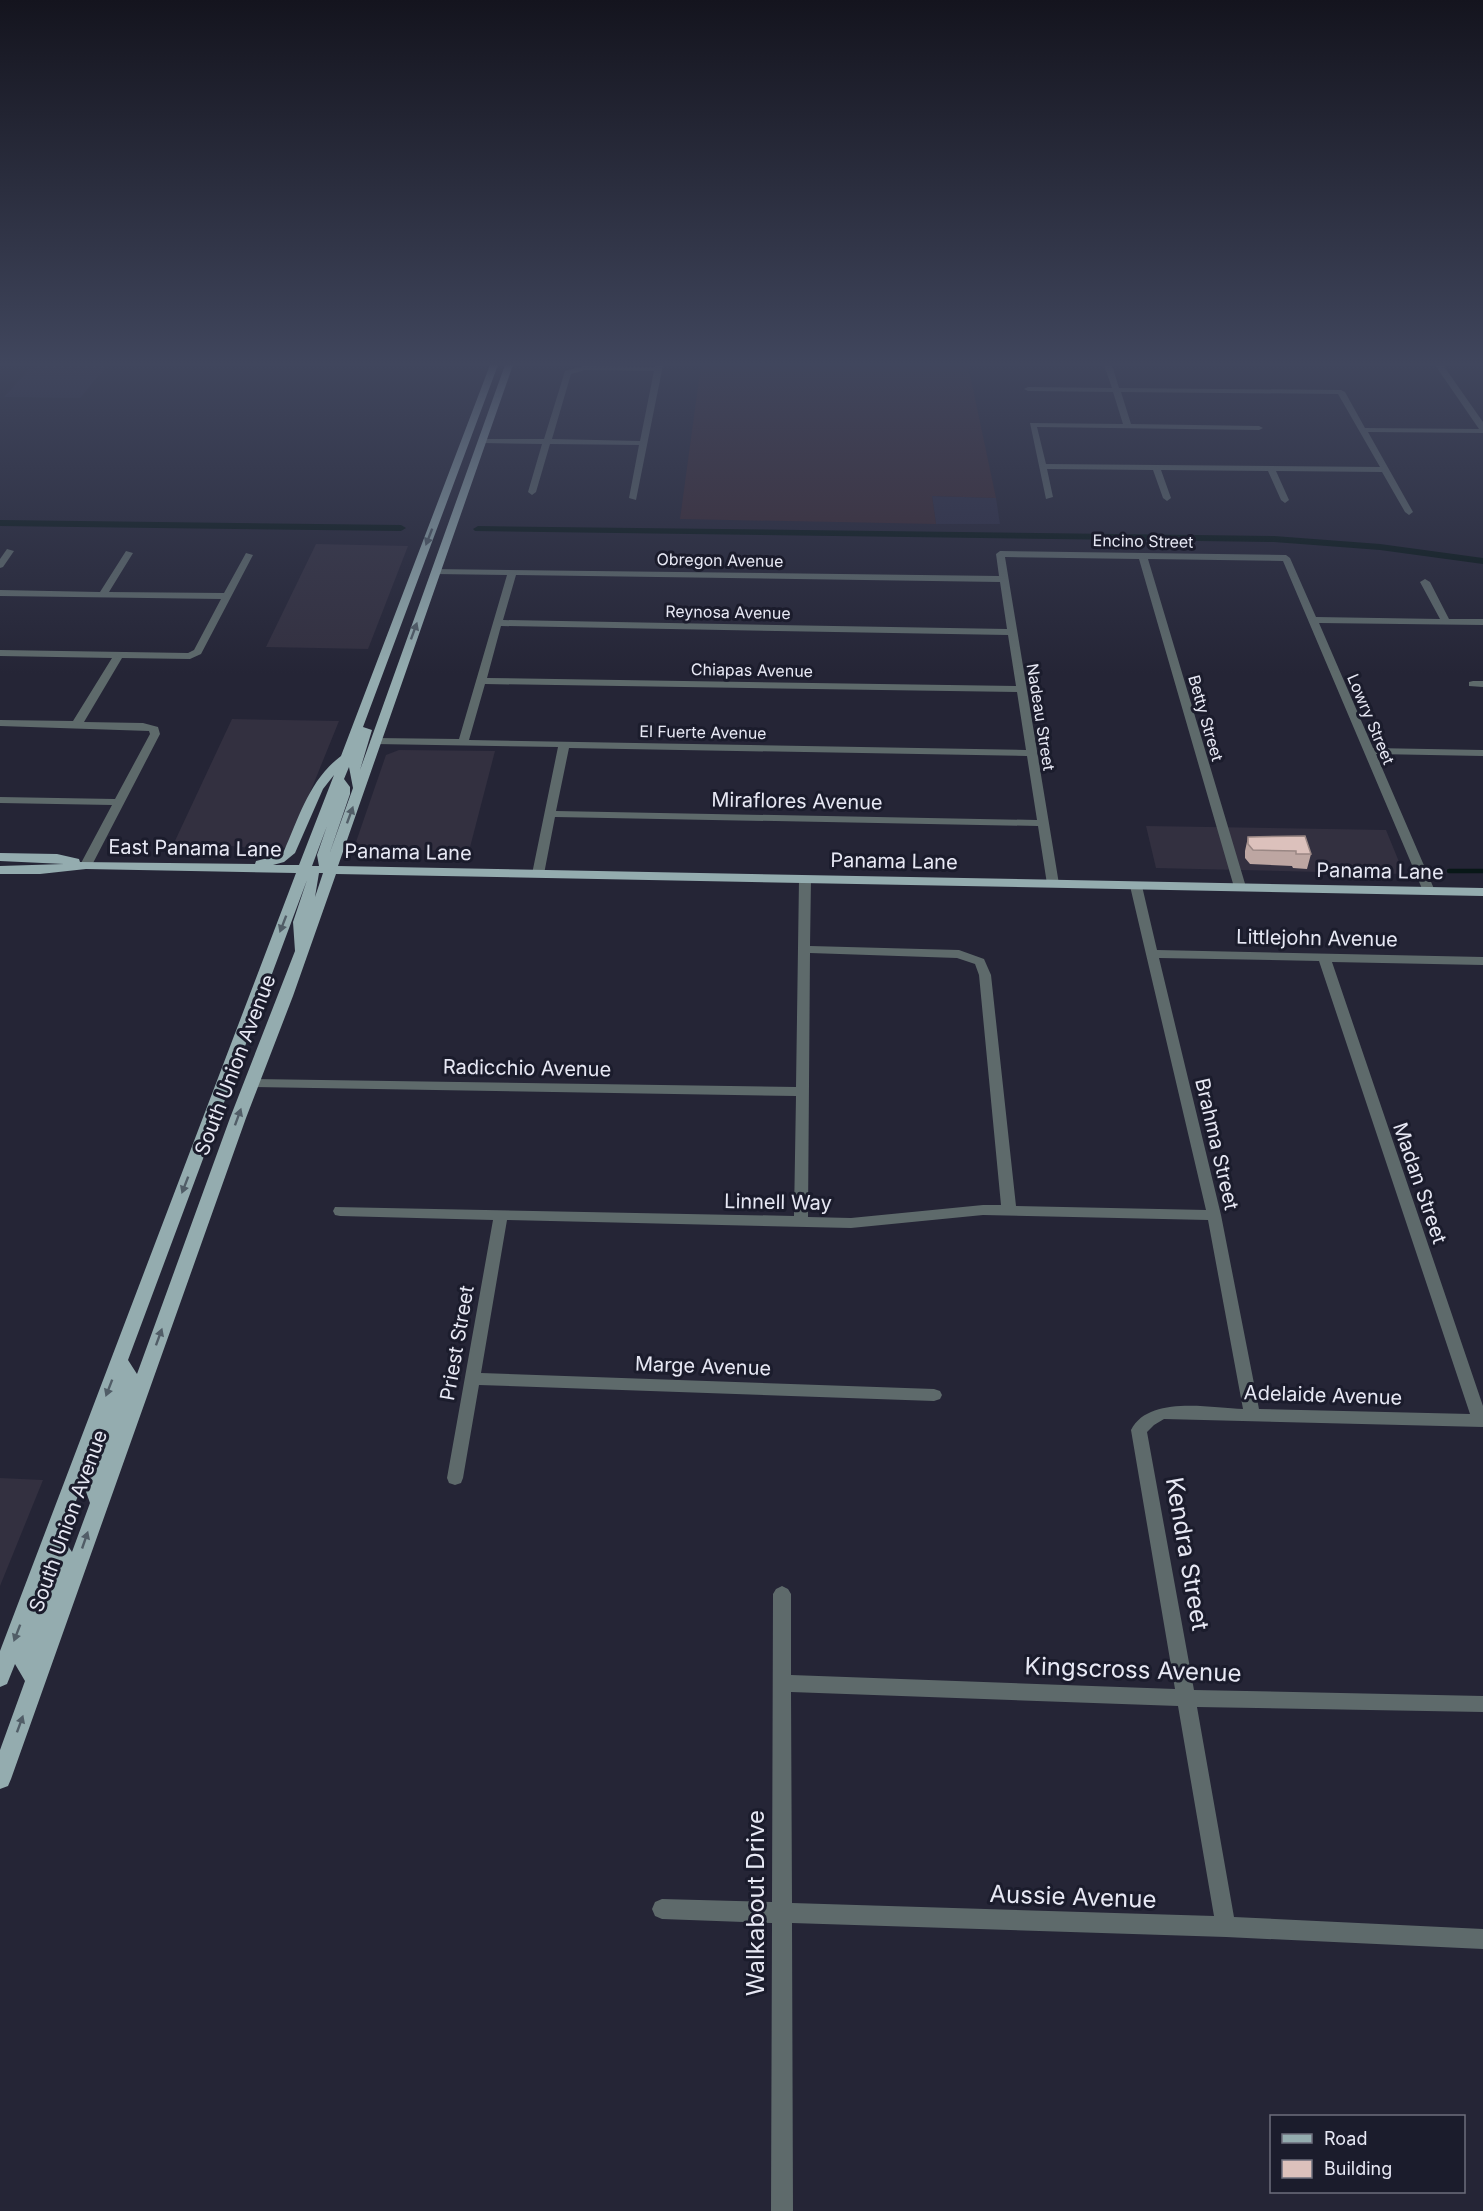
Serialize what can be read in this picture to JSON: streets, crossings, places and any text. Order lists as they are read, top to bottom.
{
  "streets": {
    "main road": ["East Panama Lane", "Panama Lane", "South Union Avenue"],
    "street": [
      "Encino Street",
      "Obregon Avenue",
      "Reynosa Avenue",
      "Chiapas Avenue",
      "Nadeau Street",
      "Betty Street",
      "Lowry Street",
      "El Fuerte Avenue",
      "Miraflores Avenue",
      "Littlejohn Avenue",
      "Radicchio Avenue",
      "Brahma Street",
      "Madan Street",
      "Linnell Way",
      "Priest Street",
      "Marge Avenue",
      "Adelaide Avenue",
      "Kendra Street",
      "Kingscross Avenue",
      "Aussie Avenue",
      "Walkabout Drive"
    ]
  },
  "crossings": [
    ["Encino Street", "Nadeau Street"],
    ["Encino Street", "Betty Street"],
    ["Encino Street", "Lowry Street"],
    ["Obregon Avenue", "Nadeau Street"],
    ["Obregon Avenue", "South Union Avenue"],
    ["Reynosa Avenue", "Nadeau Street"],
    ["Chiapas Avenue", "Nadeau Street"],
    ["Nadeau Street", "El Fuerte Avenue"],
    ["Nadeau Street", "Miraflores Avenue"],
    ["Nadeau Street", "Panama Lane"],
    ["Betty Street", "Panama Lane"],
    ["Lowry Street", "Panama Lane"],
    ["El Fuerte Avenue", "South Union Avenue"],
    ["East Panama Lane", "Panama Lane"],
    ["East Panama Lane", "South Union Avenue"],
    ["Panama Lane", "South Union Avenue"],
    ["Panama Lane", "Brahma Street"],
    ["Littlejohn Avenue", "Brahma Street"],
    ["Littlejohn Avenue", "Madan Street"],
    ["South Union Avenue", "Radicchio Avenue"],
    ["Brahma Street", "Linnell Way"],
    ["Brahma Street", "Adelaide Avenue"],
    ["Madan Street", "Adelaide Avenue"],
    ["Linnell Way", "Priest Street"],
    ["Priest Street", "Marge Avenue"],
    ["Adelaide Avenue", "Kendra Street"],
    ["Kendra Street", "Kingscross Avenue"],
    ["Kendra Street", "Aussie Avenue"],
    ["Kingscross Avenue", "Walkabout Drive"],
    ["Aussie Avenue", "Walkabout Drive"]
  ],
  "legend": ["Road", "Building"]
}
